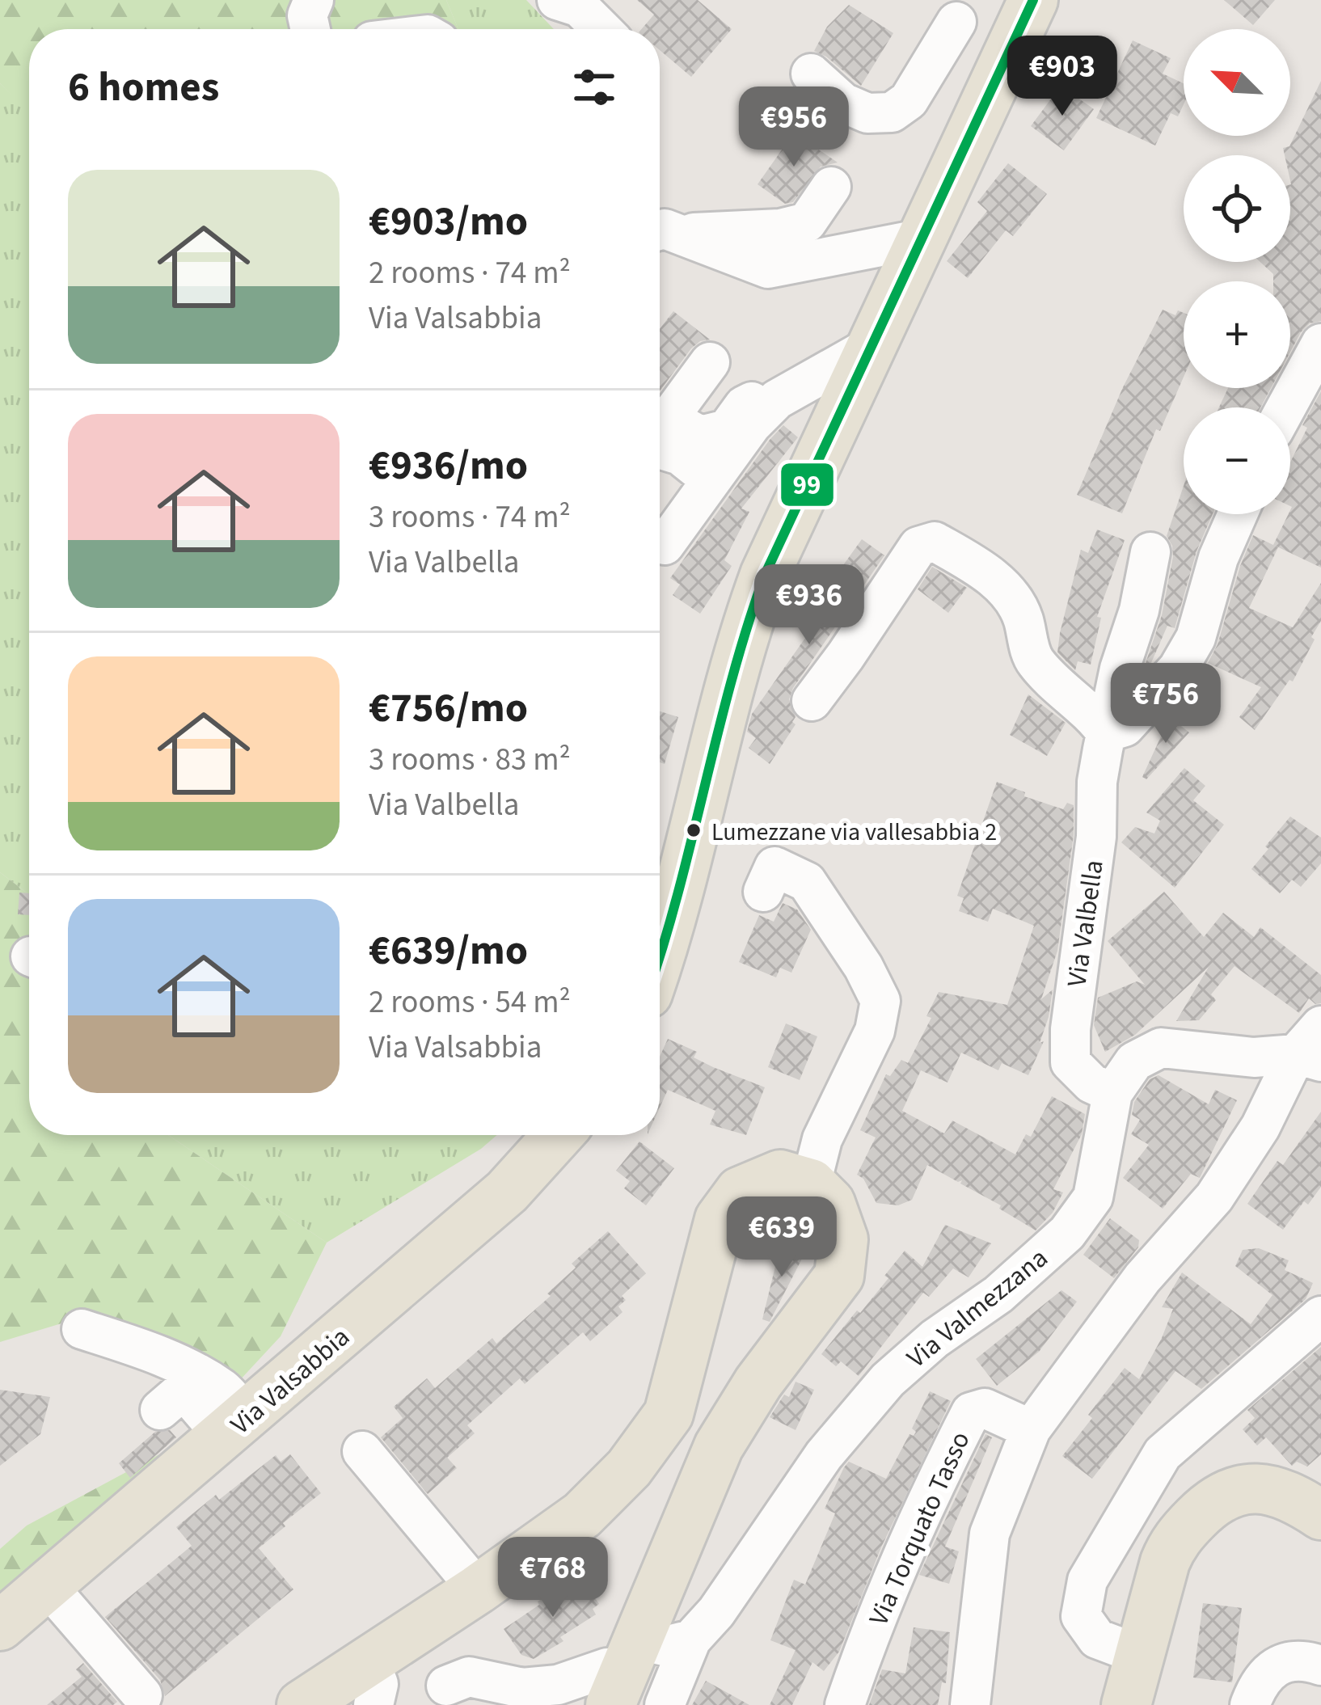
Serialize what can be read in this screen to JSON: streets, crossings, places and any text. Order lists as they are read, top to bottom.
{
  "streets": {
    "main road": ["Via Valsabbia"],
    "street": ["Via Valbella", "Via Valmezzana", "Via Torquato Tasso"]
  },
  "crossings": [
    ["Via Valbella", "Via Valmezzana"]
  ],
  "places": ["Lumezzane via vallesabbia 2"],
  "lines": ["transit line 99"],
  "north": "top left",
  "page": {
    "map_buttons": ["+", "−"],
    "heading": "6 homes",
    "price": [
      "€903",
      "€956",
      "€936",
      "€756",
      "€639",
      "€768"
    ],
    "list": [
      {
        "name": "€903/mo",
        "note": "2 rooms · 74 m² · Via Valsabbia"
      },
      {
        "name": "€936/mo",
        "note": "3 rooms · 74 m² · Via Valbella"
      },
      {
        "name": "€756/mo",
        "note": "3 rooms · 83 m² · Via Valbella"
      },
      {
        "name": "€639/mo",
        "note": "2 rooms · 54 m² · Via Valsabbia"
      }
    ]
  }
}
